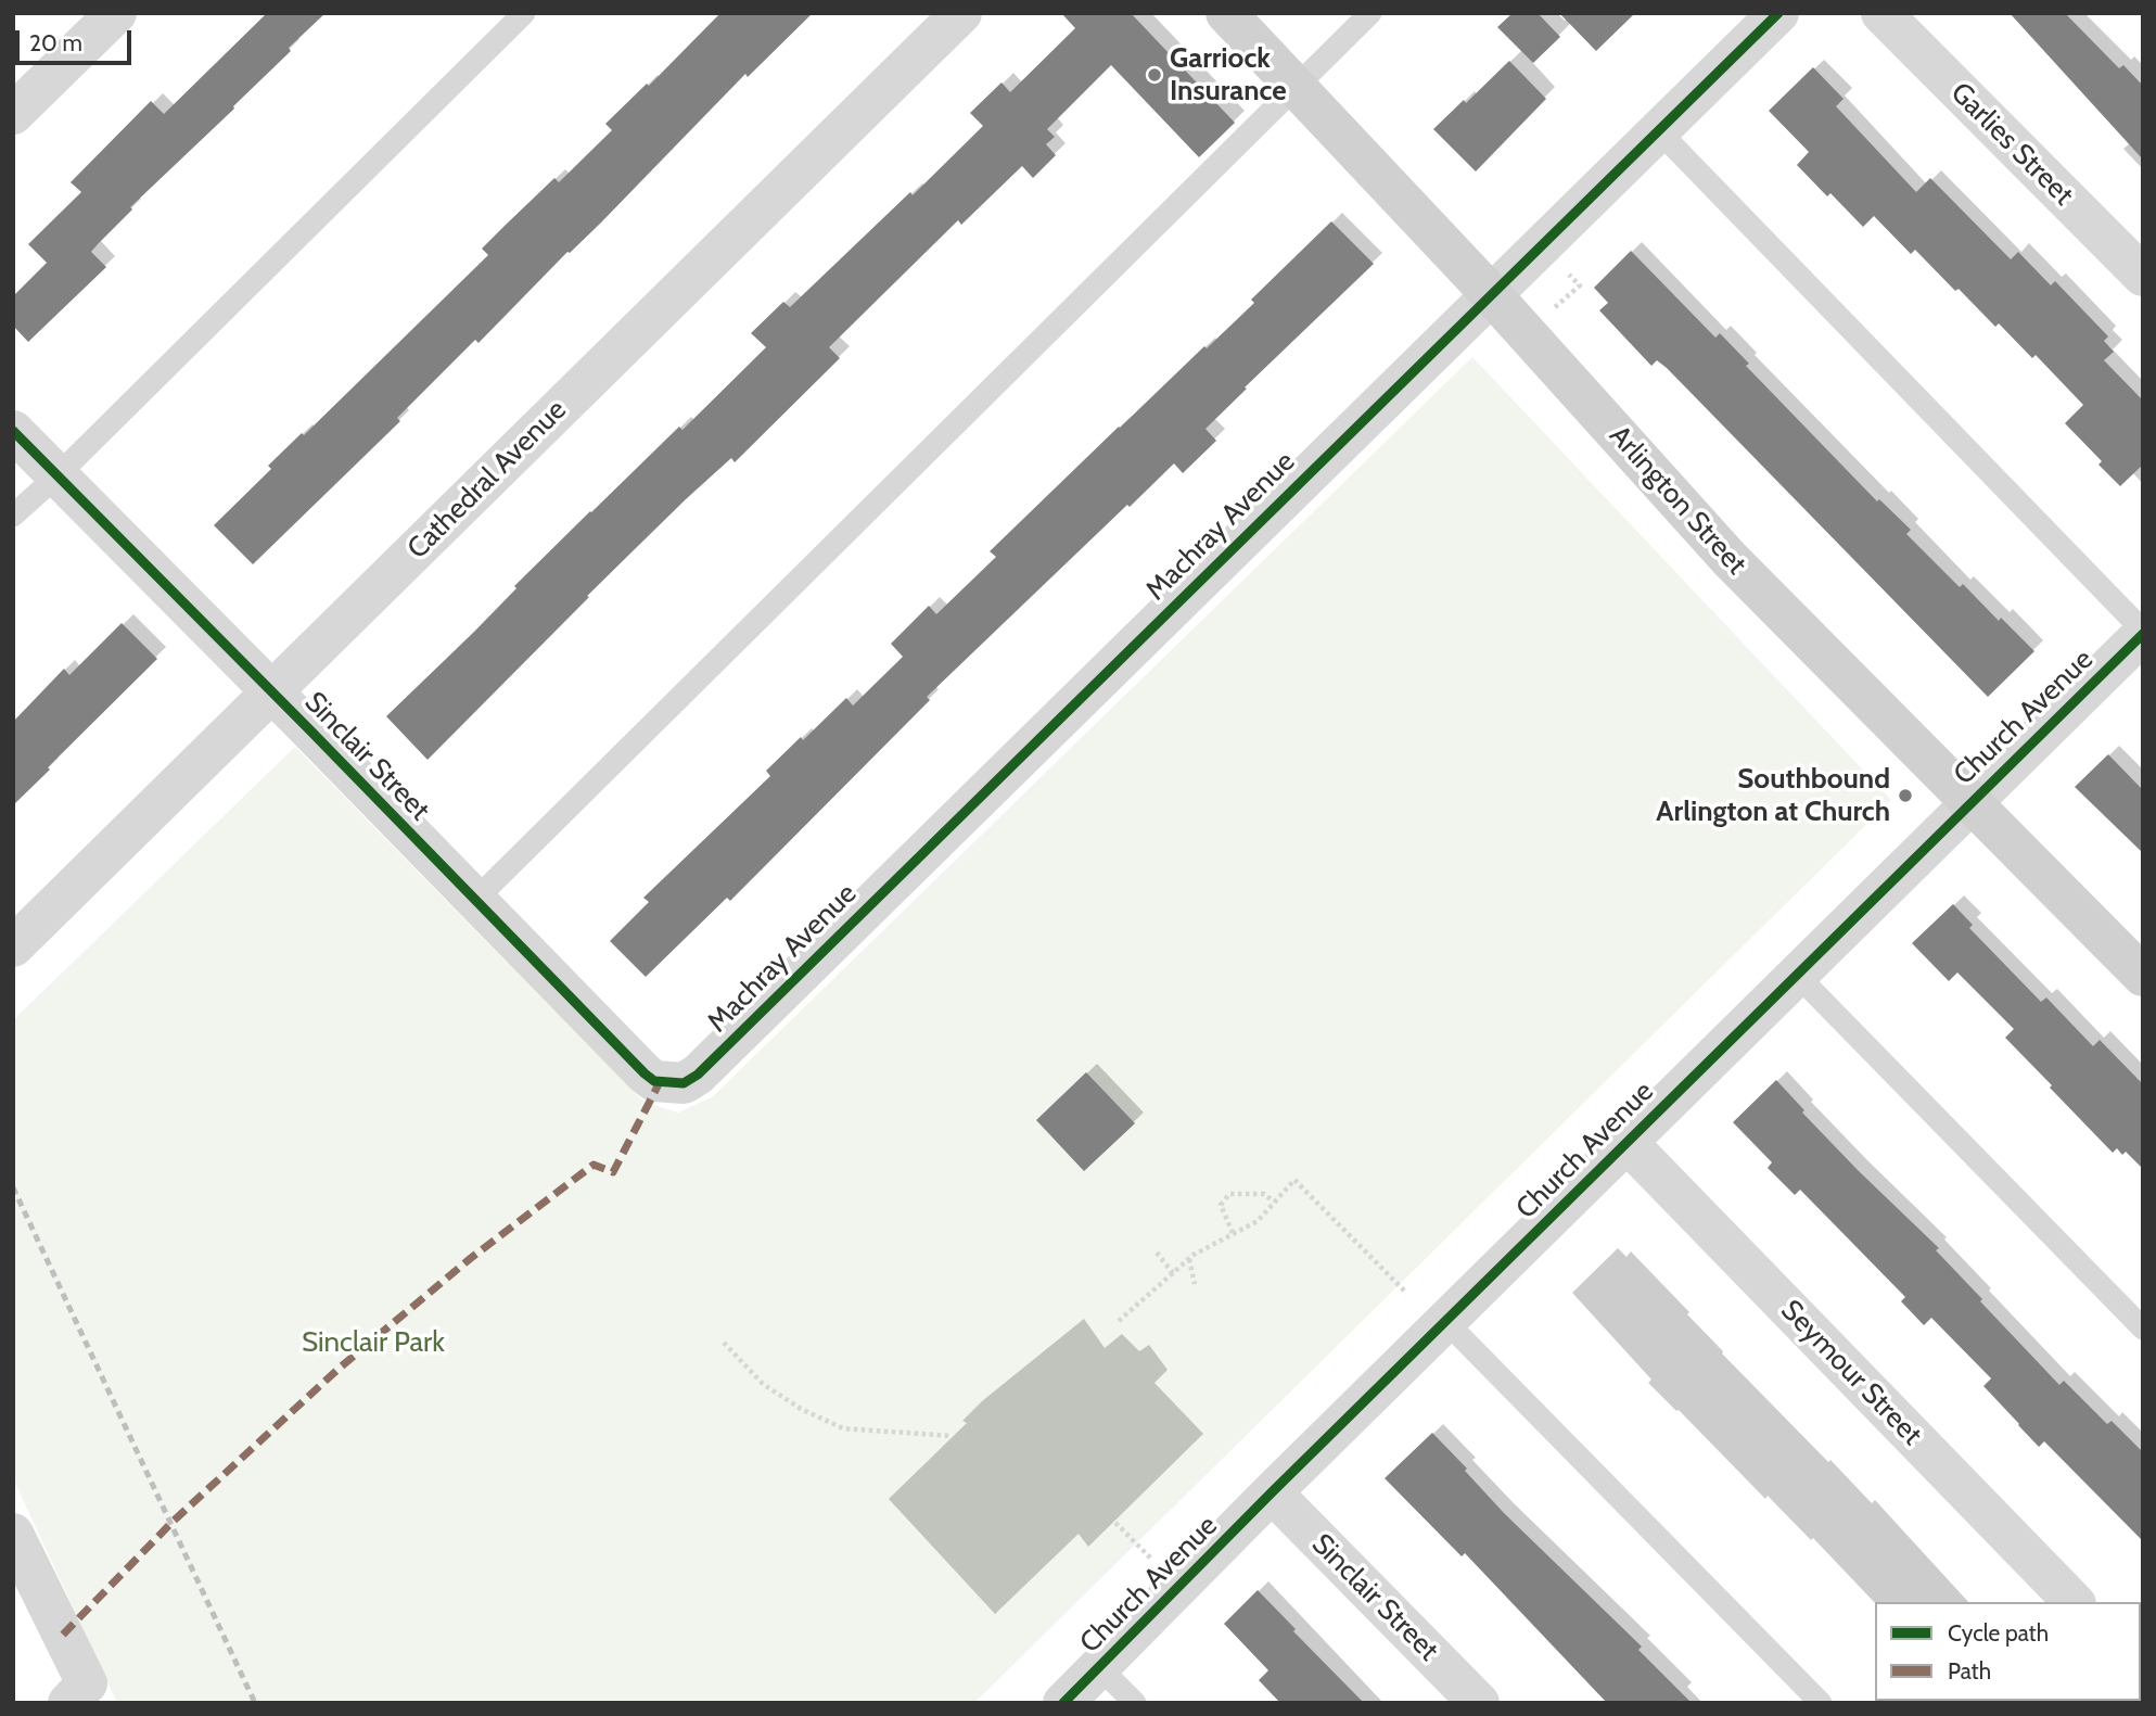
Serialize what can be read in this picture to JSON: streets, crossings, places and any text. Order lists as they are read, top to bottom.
{
  "streets": {
    "main road": ["Arlington Street"],
    "street": [
      "Garlies Street",
      "Cathedral Avenue",
      "Machray Avenue",
      "Church Avenue",
      "Sinclair Street",
      "Seymour Street"
    ]
  },
  "crossings": [
    ["Cathedral Avenue", "Sinclair Street"],
    ["Arlington Street", "Machray Avenue"],
    ["Arlington Street", "Church Avenue"],
    ["Machray Avenue", "Sinclair Street"],
    ["Church Avenue", "Sinclair Street"],
    ["Church Avenue", "Seymour Street"]
  ],
  "parks": ["Sinclair Park"],
  "places": ["Garriock Insurance", "Southbound Arlington at Church"],
  "legend": ["Cycle path", "Path"],
  "scale_bar": "20 m"
}
